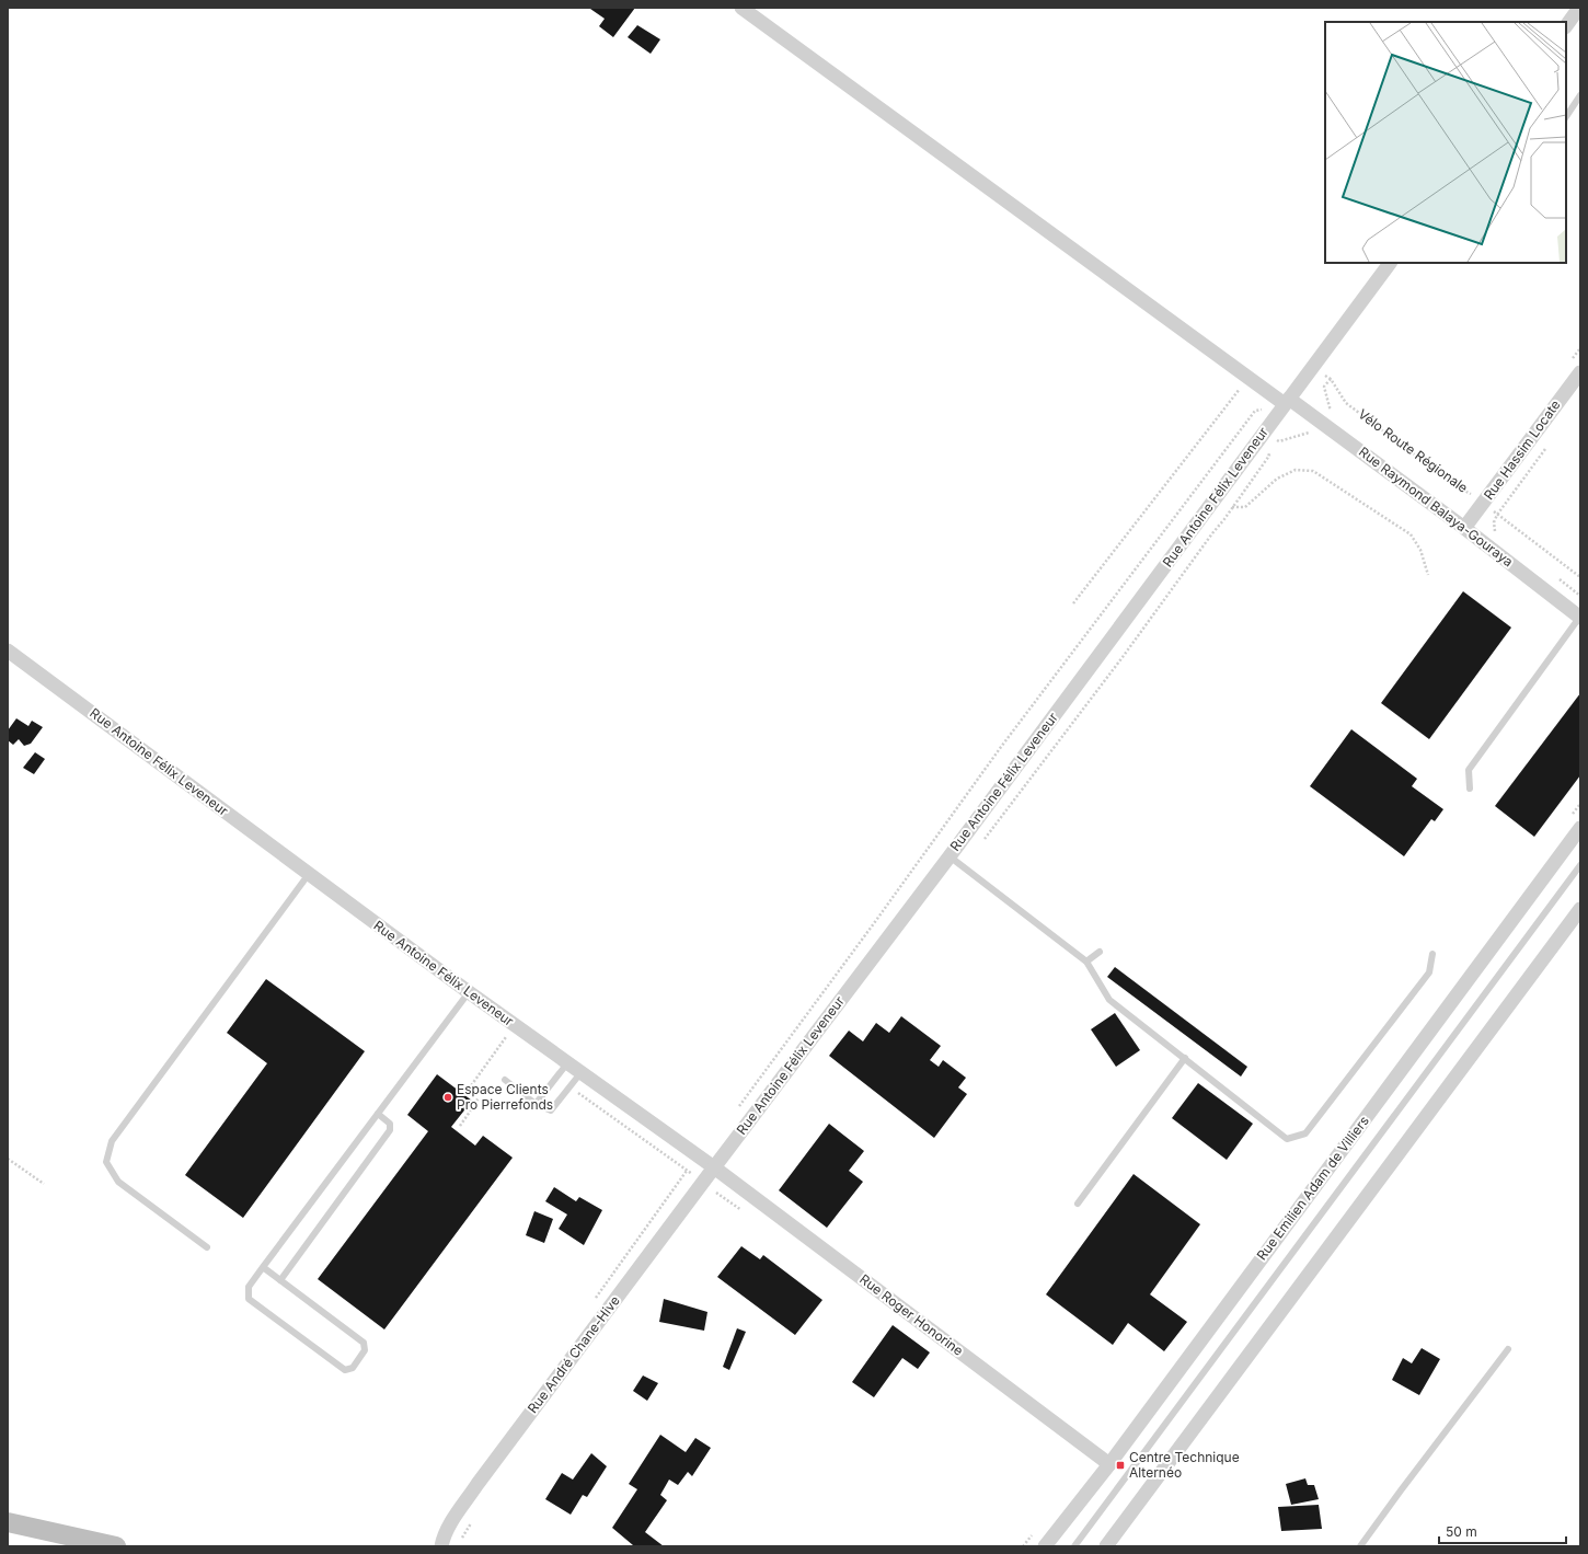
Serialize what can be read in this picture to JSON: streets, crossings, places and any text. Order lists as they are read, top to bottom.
{
  "streets": {
    "street": [
      "Rue Hassim Locate",
      "Rue Antoine Félix Leveneur",
      "Rue Raymond Balaya-Gouraya",
      "Rue Emilien Adam de Villiers",
      "Rue Roger Honorine",
      "Rue André Chane-Hive"
    ],
    "path": ["Vélo Route Régionale"]
  },
  "crossings": [
    ["Rue Hassim Locate", "Rue Raymond Balaya-Gouraya"],
    ["Vélo Route Régionale", "Rue Antoine Félix Leveneur"],
    ["Rue Antoine Félix Leveneur", "Rue Raymond Balaya-Gouraya"],
    ["Rue Antoine Félix Leveneur", "Rue Roger Honorine"],
    ["Rue Antoine Félix Leveneur", "Rue André Chane-Hive"],
    ["Rue Emilien Adam de Villiers", "Rue Roger Honorine"],
    ["Rue Roger Honorine", "Rue André Chane-Hive"]
  ],
  "places": {
    "other": ["Espace Clients Pro Pierrefonds"],
    "transit": ["Centre Technique Alternéo"]
  },
  "scale_bar": "50 m"
}
